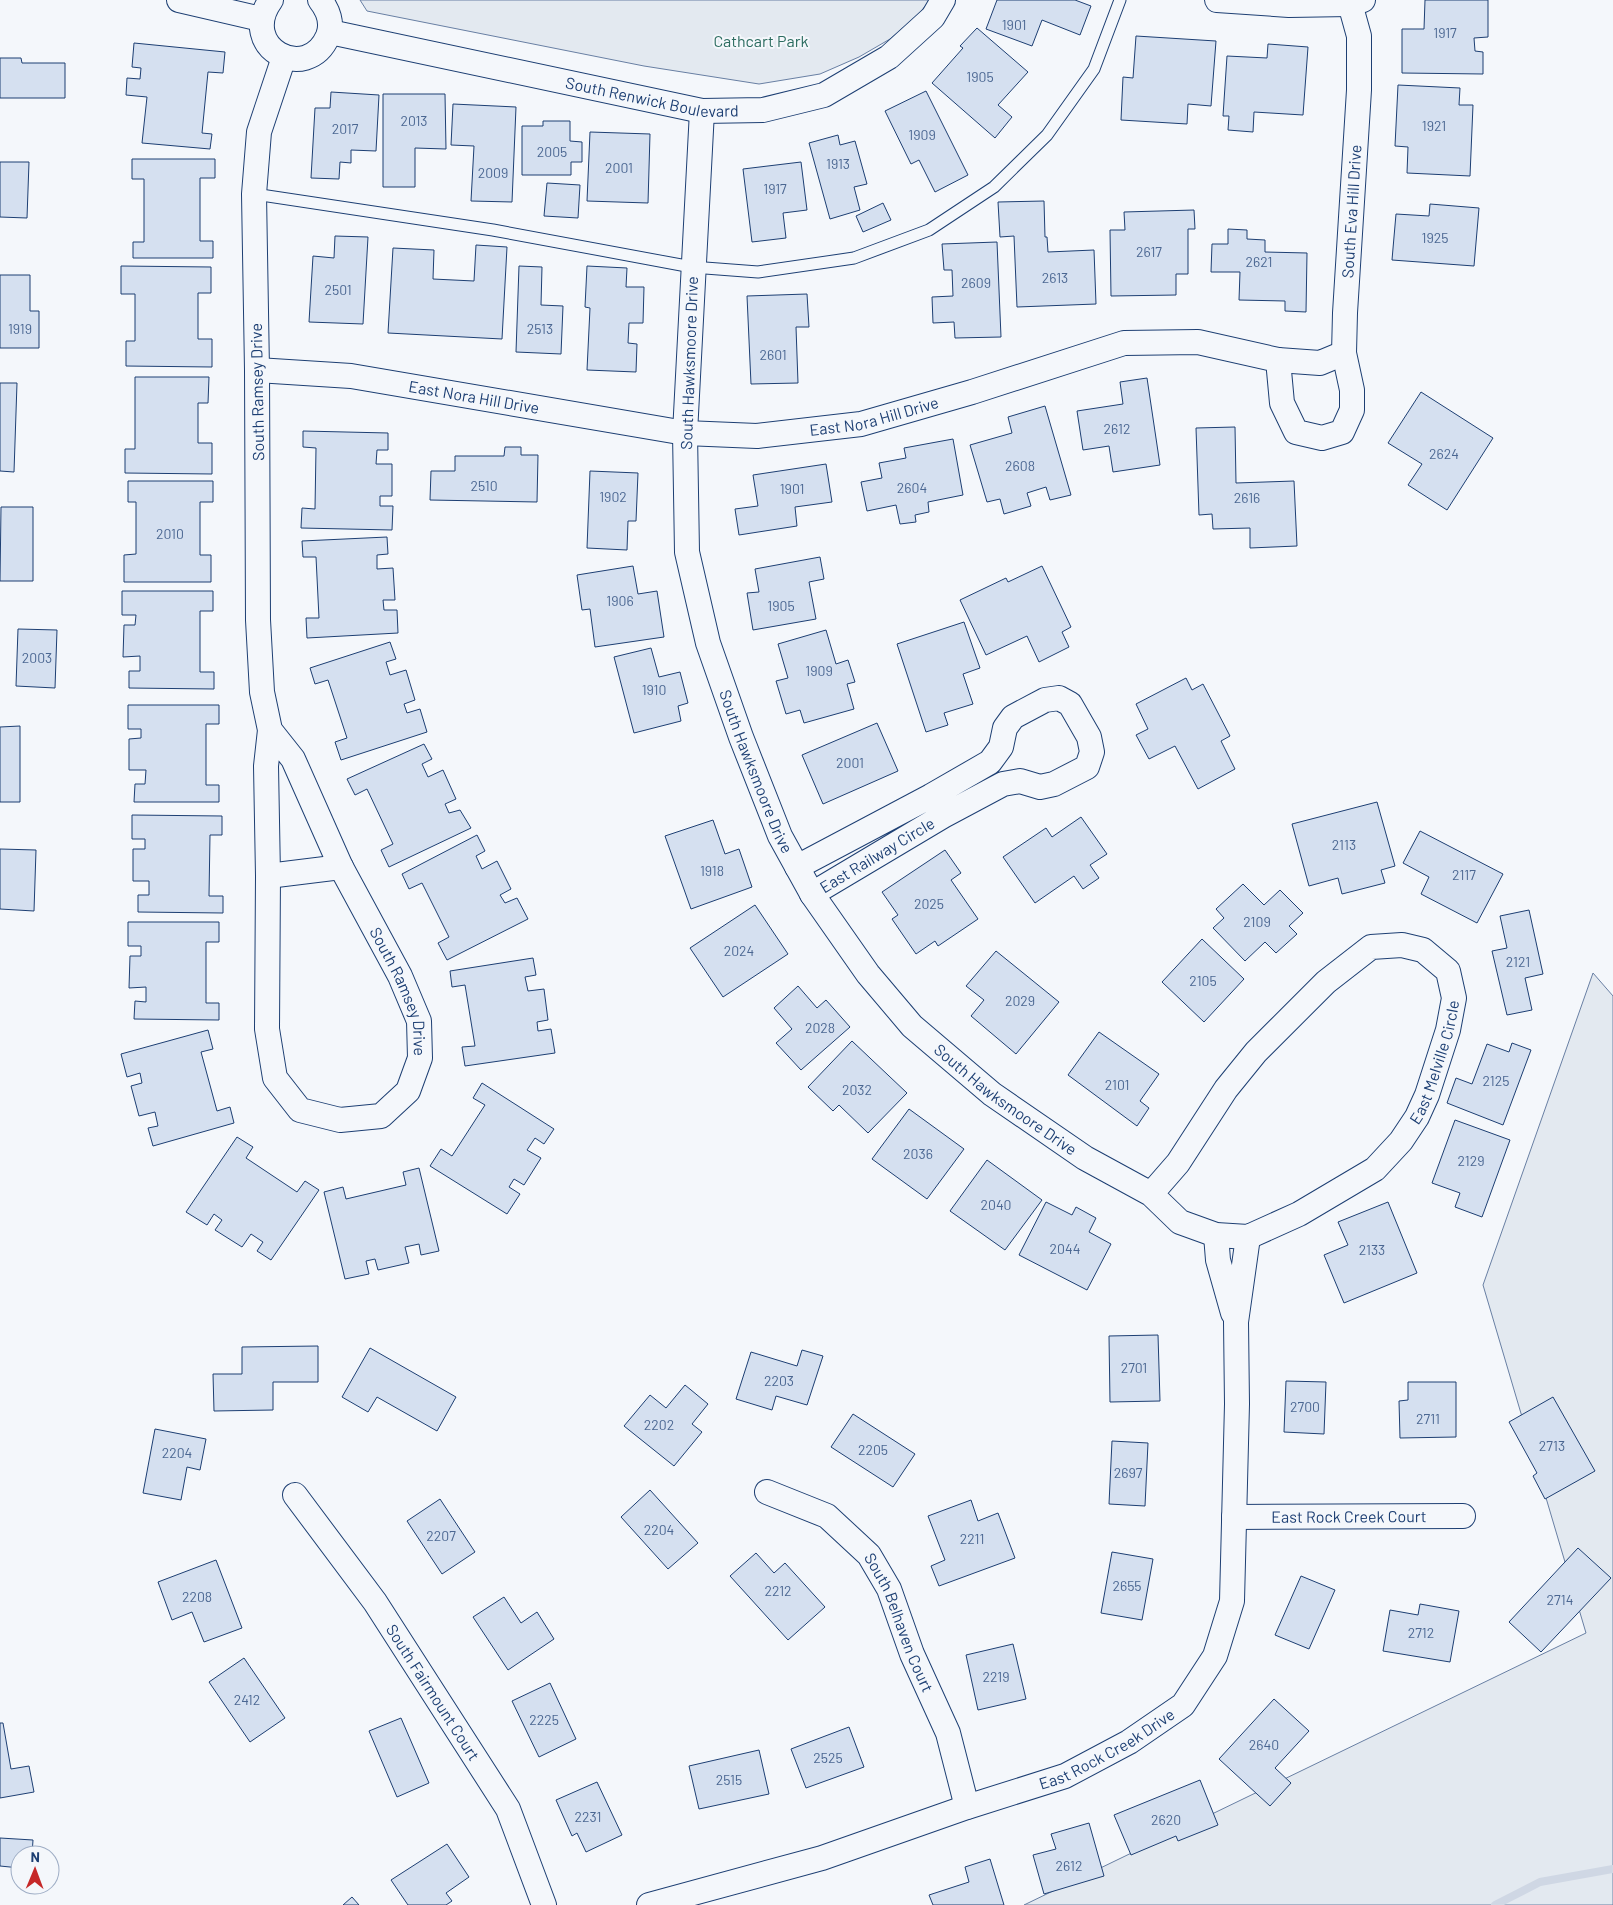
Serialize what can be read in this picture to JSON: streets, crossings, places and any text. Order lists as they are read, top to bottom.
{
  "streets": {
    "street": [
      "South Renwick Boulevard",
      "South Eva Hill Drive",
      "South Hawksmoore Drive",
      "South Ramsey Drive",
      "East Nora Hill Drive",
      "East Railway Circle",
      "East Melville Circle",
      "East Rock Creek Court",
      "South Belhaven Court",
      "South Fairmount Court",
      "East Rock Creek Drive"
    ]
  },
  "crossings": [
    ["South Renwick Boulevard", "South Hawksmoore Drive"],
    ["South Hawksmoore Drive", "East Nora Hill Drive"],
    ["South Hawksmoore Drive", "East Railway Circle"],
    ["South Hawksmoore Drive", "East Melville Circle"],
    ["South Hawksmoore Drive", "East Rock Creek Drive"],
    ["South Ramsey Drive", "East Nora Hill Drive"],
    ["East Melville Circle", "East Rock Creek Drive"],
    ["East Rock Creek Court", "East Rock Creek Drive"],
    ["South Belhaven Court", "East Rock Creek Drive"]
  ],
  "parks": ["Cathcart Park"],
  "house_numbers": [
    "1901",
    "1917",
    "1905",
    "2013",
    "1921",
    "2017",
    "1909",
    "2005",
    "1913",
    "2001",
    "2009",
    "1917",
    "1925",
    "2617",
    "2621",
    "2613",
    "2609",
    "2501",
    "1919",
    "2513",
    "2601",
    "2612",
    "2624",
    "2608",
    "2510",
    "2604",
    "1901",
    "1902",
    "2616",
    "2010",
    "1906",
    "1905",
    "2003",
    "1909",
    "1910",
    "2001",
    "2113",
    "1918",
    "2117",
    "2025",
    "2109",
    "2024",
    "2121",
    "2105",
    "2029",
    "2028",
    "2125",
    "2101",
    "2032",
    "2036",
    "2129",
    "2040",
    "2044",
    "2133",
    "2701",
    "2203",
    "2700",
    "2711",
    "2202",
    "2713",
    "2205",
    "2204",
    "2697",
    "2204",
    "2207",
    "2211",
    "2655",
    "2212",
    "2208",
    "2714",
    "2712",
    "2219",
    "2412",
    "2225",
    "2640",
    "2525",
    "2515",
    "2231",
    "2620",
    "2612"
  ],
  "north": "top"
}
